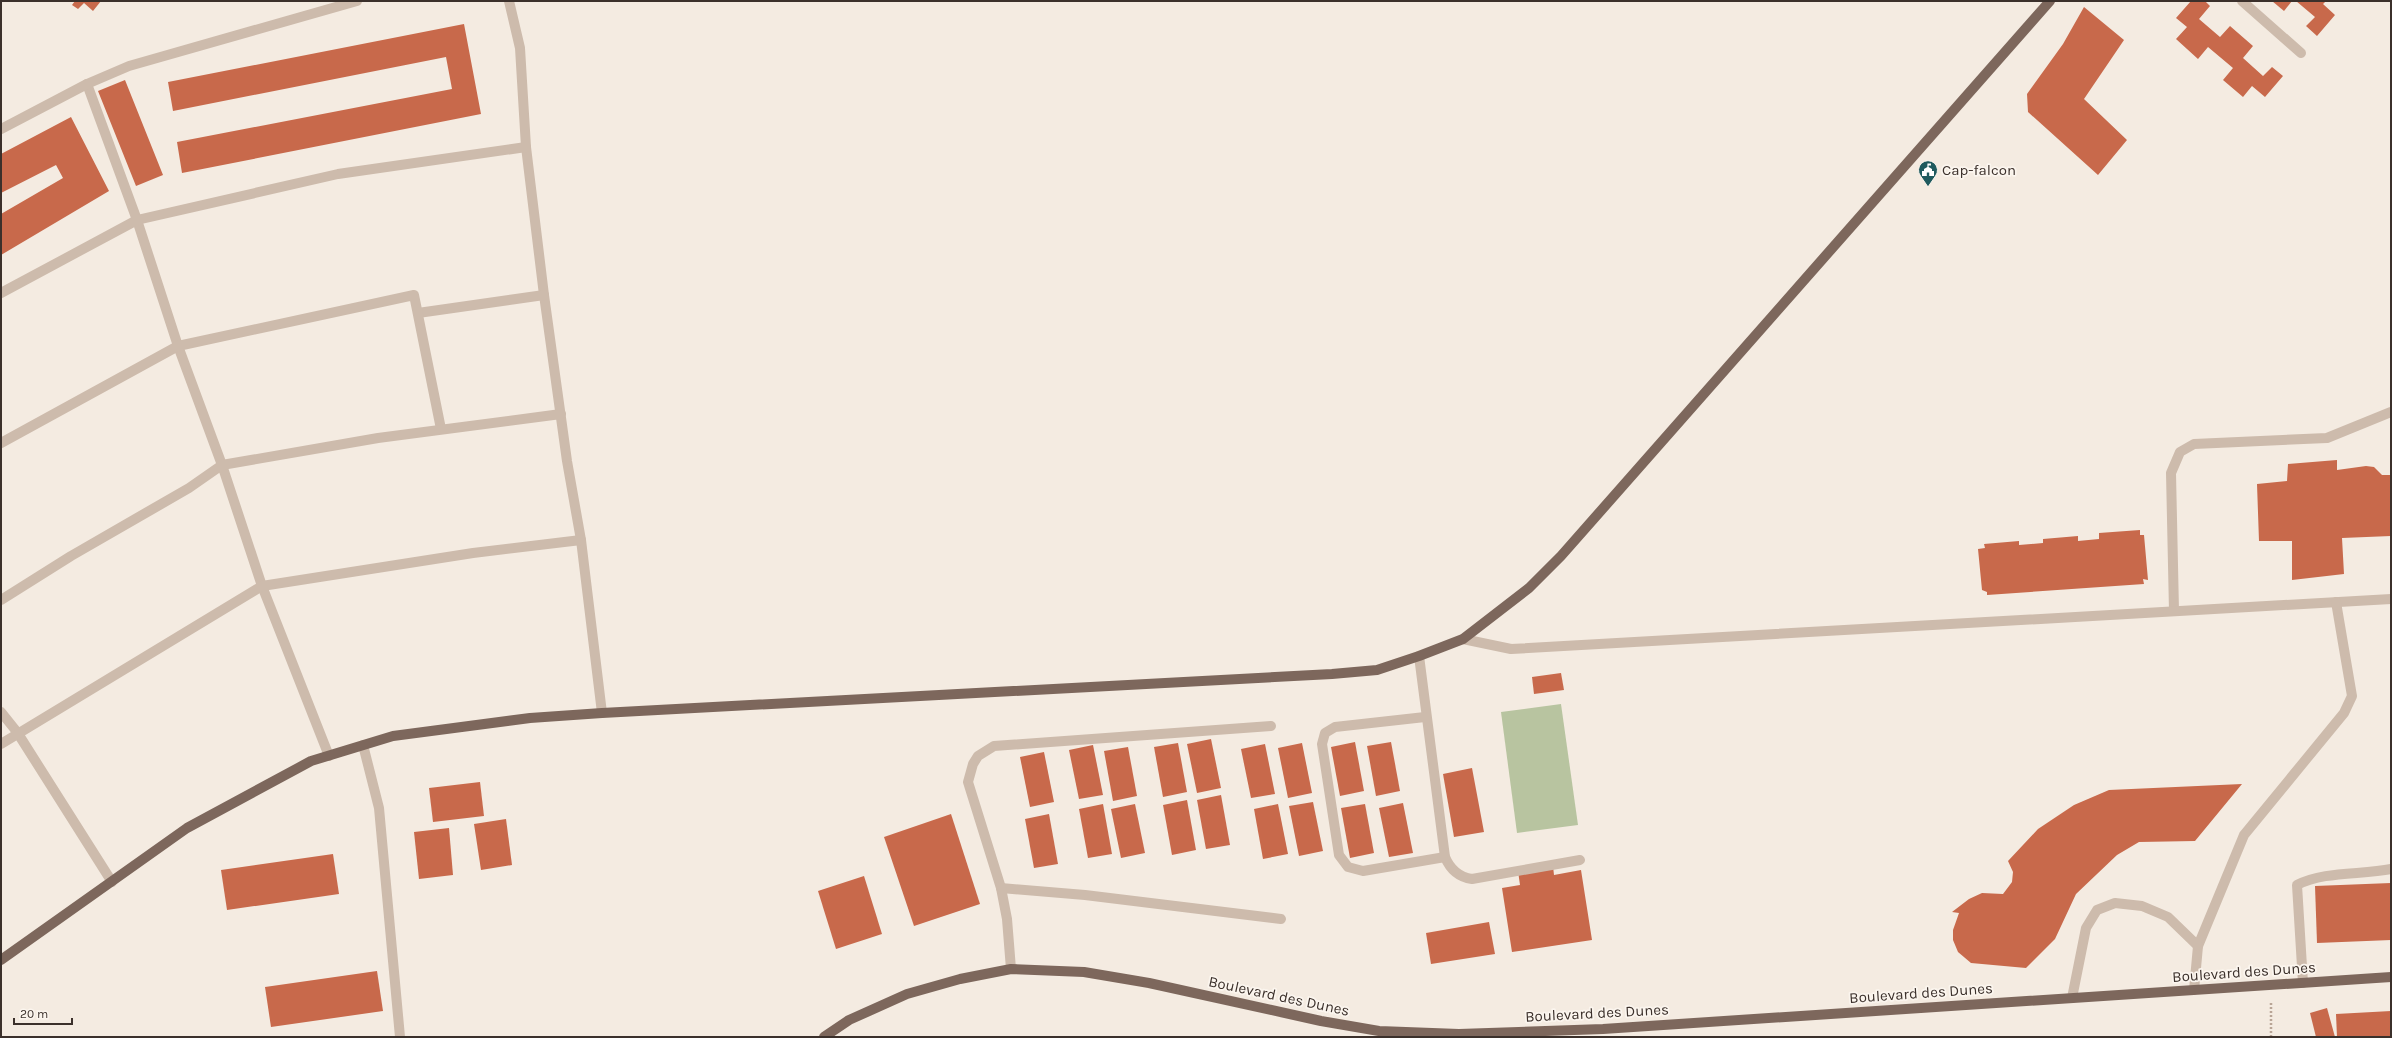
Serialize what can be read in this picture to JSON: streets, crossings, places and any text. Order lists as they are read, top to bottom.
{
  "streets": {
    "main road": ["Boulevard des Dunes"]
  },
  "places": {
    "public building": ["Cap-falcon"]
  },
  "scale_bar": "20 m"
}
